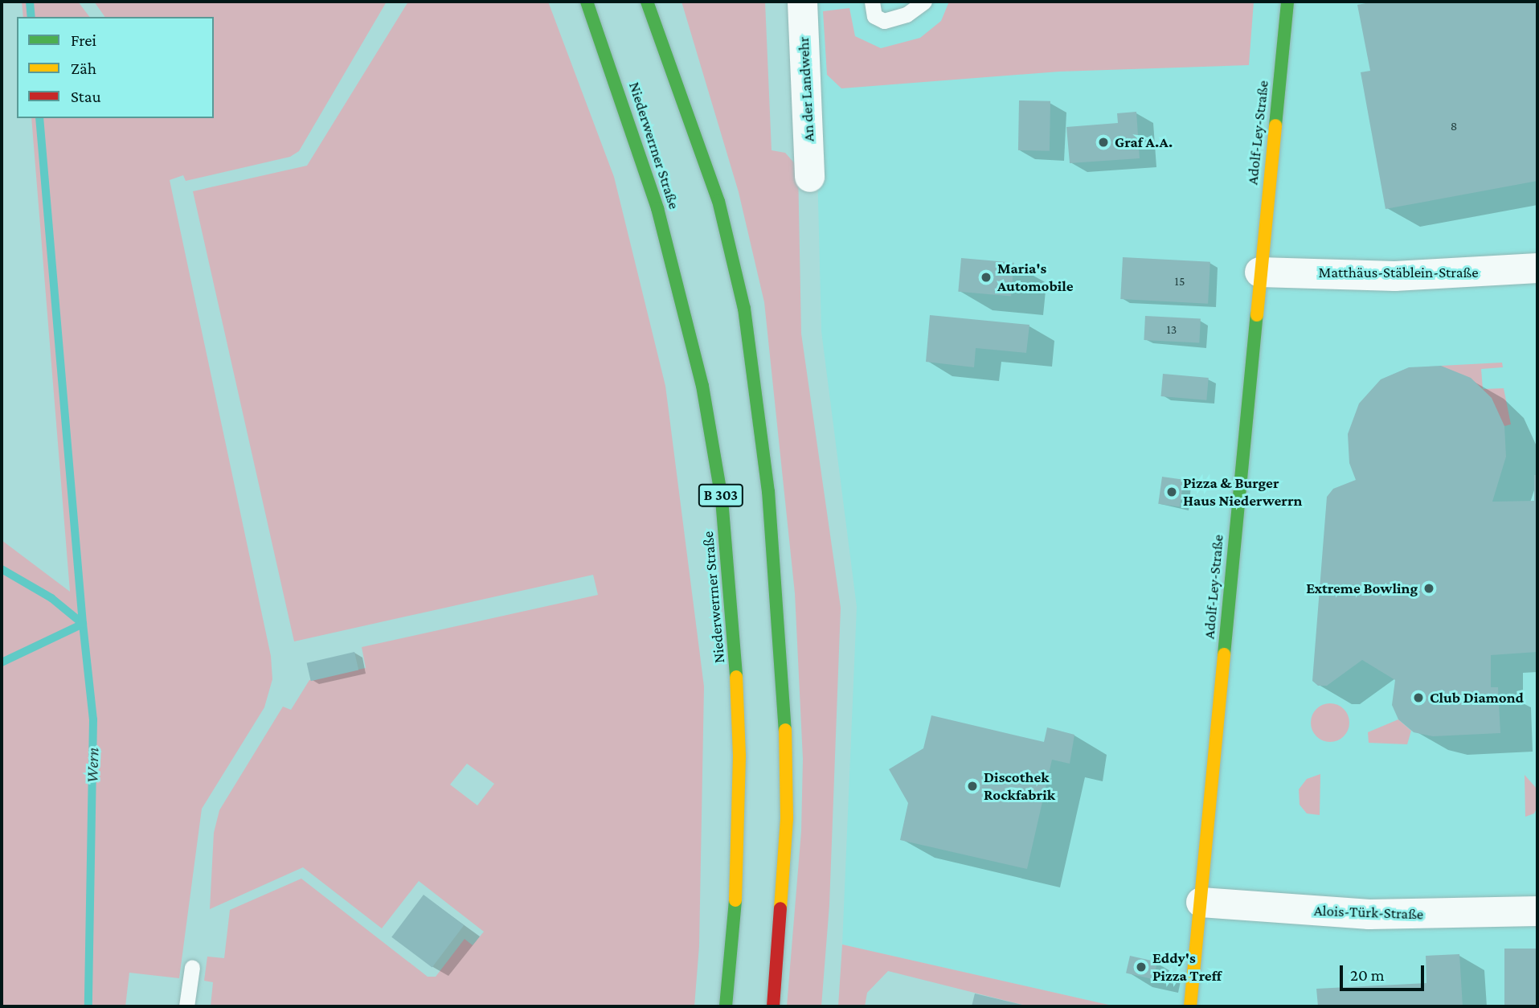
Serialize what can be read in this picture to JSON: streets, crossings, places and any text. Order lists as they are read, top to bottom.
{
  "streets": {
    "main road": ["Adolf-Ley-Straße", "Niederwerrner Straße", "B 303"],
    "street": ["An der Landwehr", "Matthäus-Stäblein-Straße", "Alois-Türk-Straße"]
  },
  "crossings": [
    ["Adolf-Ley-Straße", "Matthäus-Stäblein-Straße"],
    ["Adolf-Ley-Straße", "Alois-Türk-Straße"]
  ],
  "water": ["Wern"],
  "places": [
    "Graf A.A.",
    "Maria's Automobile",
    "Pizza & Burger Haus Niederwerrn",
    "Extreme Bowling",
    "Club Diamond",
    "Discothek Rockfabrik",
    "Eddy's Pizza Treff"
  ],
  "house_numbers": ["8", "15", "13"],
  "legend": ["Frei", "Zäh", "Stau"],
  "scale_bar": "20 m"
}
